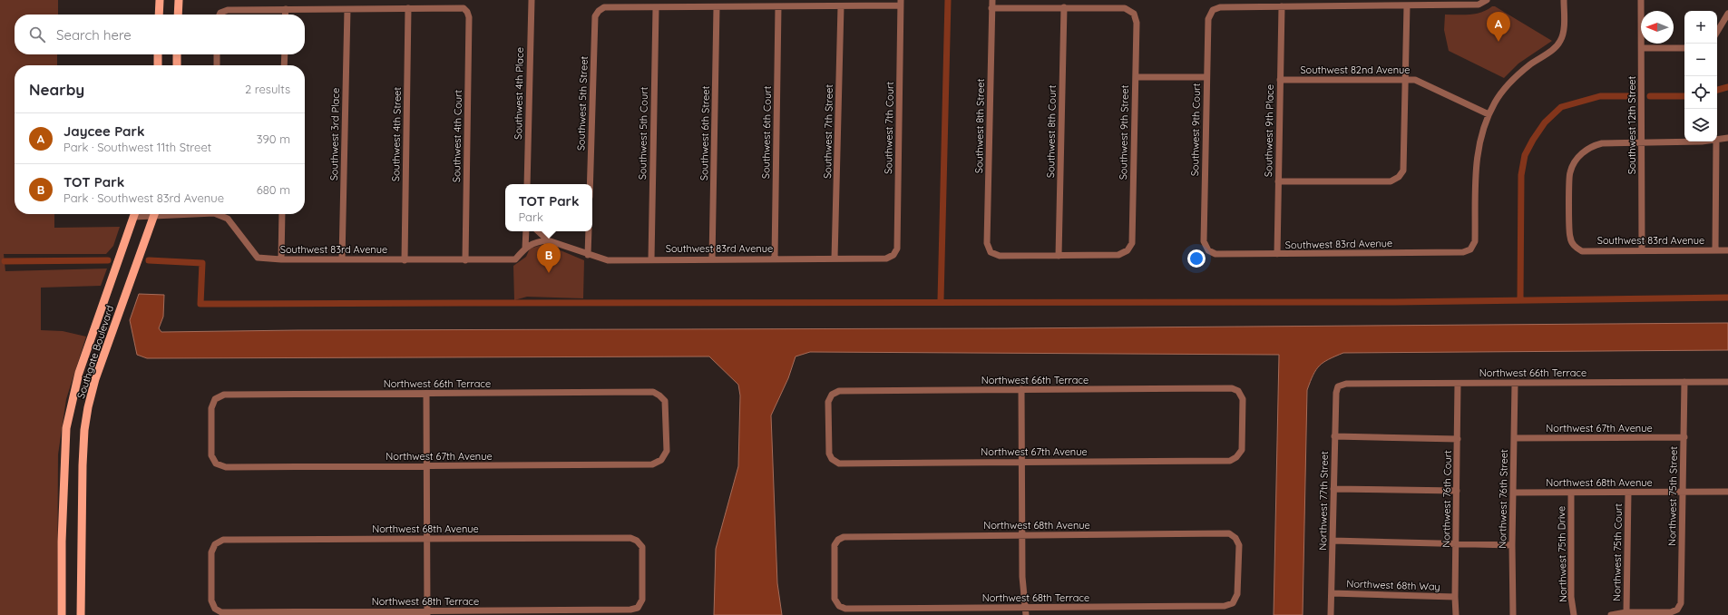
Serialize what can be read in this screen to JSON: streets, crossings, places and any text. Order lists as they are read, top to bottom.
{
  "streets": {
    "main road": ["Southgate Boulevard"],
    "street": [
      "Southwest 82nd Avenue",
      "Southwest 4th Place",
      "Southwest 5th Street",
      "Southwest 12th Street",
      "Southwest 8th Street",
      "Southwest 7th Court",
      "Southwest 9th Court",
      "Southwest 9th Place",
      "Southwest 7th Street",
      "Southwest 8th Court",
      "Southwest 6th Court",
      "Southwest 9th Street",
      "Southwest 5th Court",
      "Southwest 6th Street",
      "Southwest 3rd Place",
      "Southwest 4th Street",
      "Southwest 4th Court",
      "Southwest 83rd Avenue",
      "Northwest 66th Terrace",
      "Northwest 67th Avenue",
      "Northwest 68th Avenue",
      "Northwest 75th Street",
      "Northwest 76th Court",
      "Northwest 76th Street",
      "Northwest 77th Street",
      "Northwest 75th Court",
      "Northwest 75th Drive",
      "Northwest 68th Way",
      "Northwest 68th Terrace"
    ]
  },
  "crossings": [
    ["Southwest 82nd Avenue", "Southwest 9th Place"],
    ["Southwest 82nd Avenue", "Southwest 83rd Avenue"],
    ["Southwest 5th Street", "Southwest 5th Court"],
    ["Southwest 12th Street", "Southwest 83rd Avenue"],
    ["Southwest 8th Street", "Southwest 8th Court"],
    ["Southwest 8th Street", "Southwest 9th Street"],
    ["Southwest 7th Court", "Southwest 83rd Avenue"],
    ["Southwest 9th Court", "Southwest 9th Place"],
    ["Southwest 9th Court", "Southwest 83rd Avenue"],
    ["Southwest 9th Place", "Southwest 83rd Avenue"],
    ["Southwest 7th Street", "Southwest 83rd Avenue"],
    ["Southwest 8th Court", "Southwest 9th Street"],
    ["Southwest 6th Court", "Southwest 83rd Avenue"],
    ["Southwest 5th Court", "Southwest 83rd Avenue"],
    ["Southwest 6th Street", "Southwest 83rd Avenue"],
    ["Southwest 3rd Place", "Southwest 83rd Avenue"],
    ["Southwest 4th Street", "Southwest 4th Court"],
    ["Southwest 4th Street", "Southwest 83rd Avenue"],
    ["Southwest 4th Court", "Southwest 83rd Avenue"],
    ["Northwest 66th Terrace", "Northwest 67th Avenue"],
    ["Northwest 66th Terrace", "Northwest 75th Street"],
    ["Northwest 66th Terrace", "Northwest 76th Court"],
    ["Northwest 66th Terrace", "Northwest 76th Street"],
    ["Northwest 66th Terrace", "Northwest 77th Street"],
    ["Northwest 67th Avenue", "Northwest 75th Street"],
    ["Northwest 67th Avenue", "Northwest 76th Street"],
    ["Northwest 68th Avenue", "Northwest 75th Street"],
    ["Northwest 68th Avenue", "Northwest 76th Street"],
    ["Northwest 68th Avenue", "Northwest 75th Court"],
    ["Northwest 68th Avenue", "Northwest 75th Drive"],
    ["Northwest 68th Avenue", "Northwest 68th Terrace"],
    ["Northwest 75th Street", "Northwest 75th Court"],
    ["Northwest 76th Court", "Northwest 68th Way"],
    ["Northwest 77th Street", "Northwest 68th Way"]
  ],
  "north": "left",
  "page": {
    "map_buttons": ["+", "−"],
    "pins": ["A", "B"],
    "search": "Search here",
    "heading": ["Nearby", "2 results"],
    "list": [
      {
        "mark": "A",
        "name": "Jaycee Park",
        "note": "Park · Southwest 11th Street",
        "value": "390 m"
      },
      {
        "mark": "B",
        "name": "TOT Park",
        "note": "Park · Southwest 83rd Avenue",
        "value": "680 m"
      }
    ],
    "popup": ["TOT Park", "Park"]
  }
}
